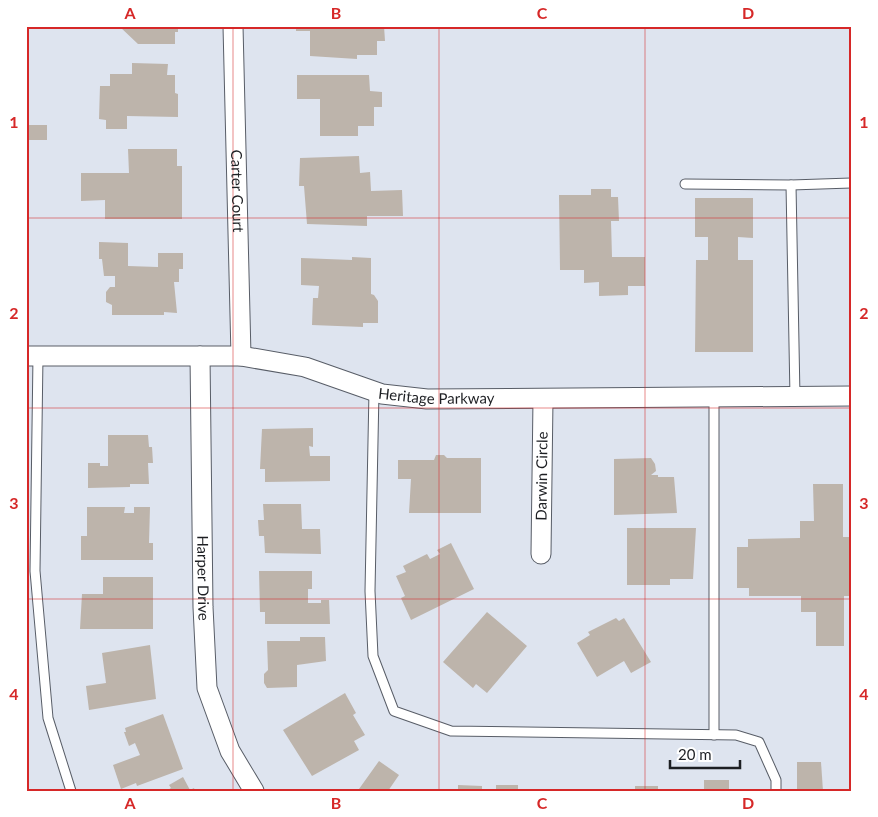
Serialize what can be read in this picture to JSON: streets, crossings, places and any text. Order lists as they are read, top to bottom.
{
  "streets": {
    "street": [
      "Carter Court",
      "Heritage Parkway",
      "Darwin Circle",
      "Harper Drive"
    ]
  },
  "crossings": [
    ["Carter Court", "Heritage Parkway"],
    ["Heritage Parkway", "Darwin Circle"],
    ["Heritage Parkway", "Harper Drive"]
  ],
  "scale_bar": "20 m",
  "grid": {
    "columns": [
      "A",
      "B",
      "C",
      "D"
    ],
    "rows": [
      "1",
      "2",
      "3",
      "4"
    ]
  }
}
